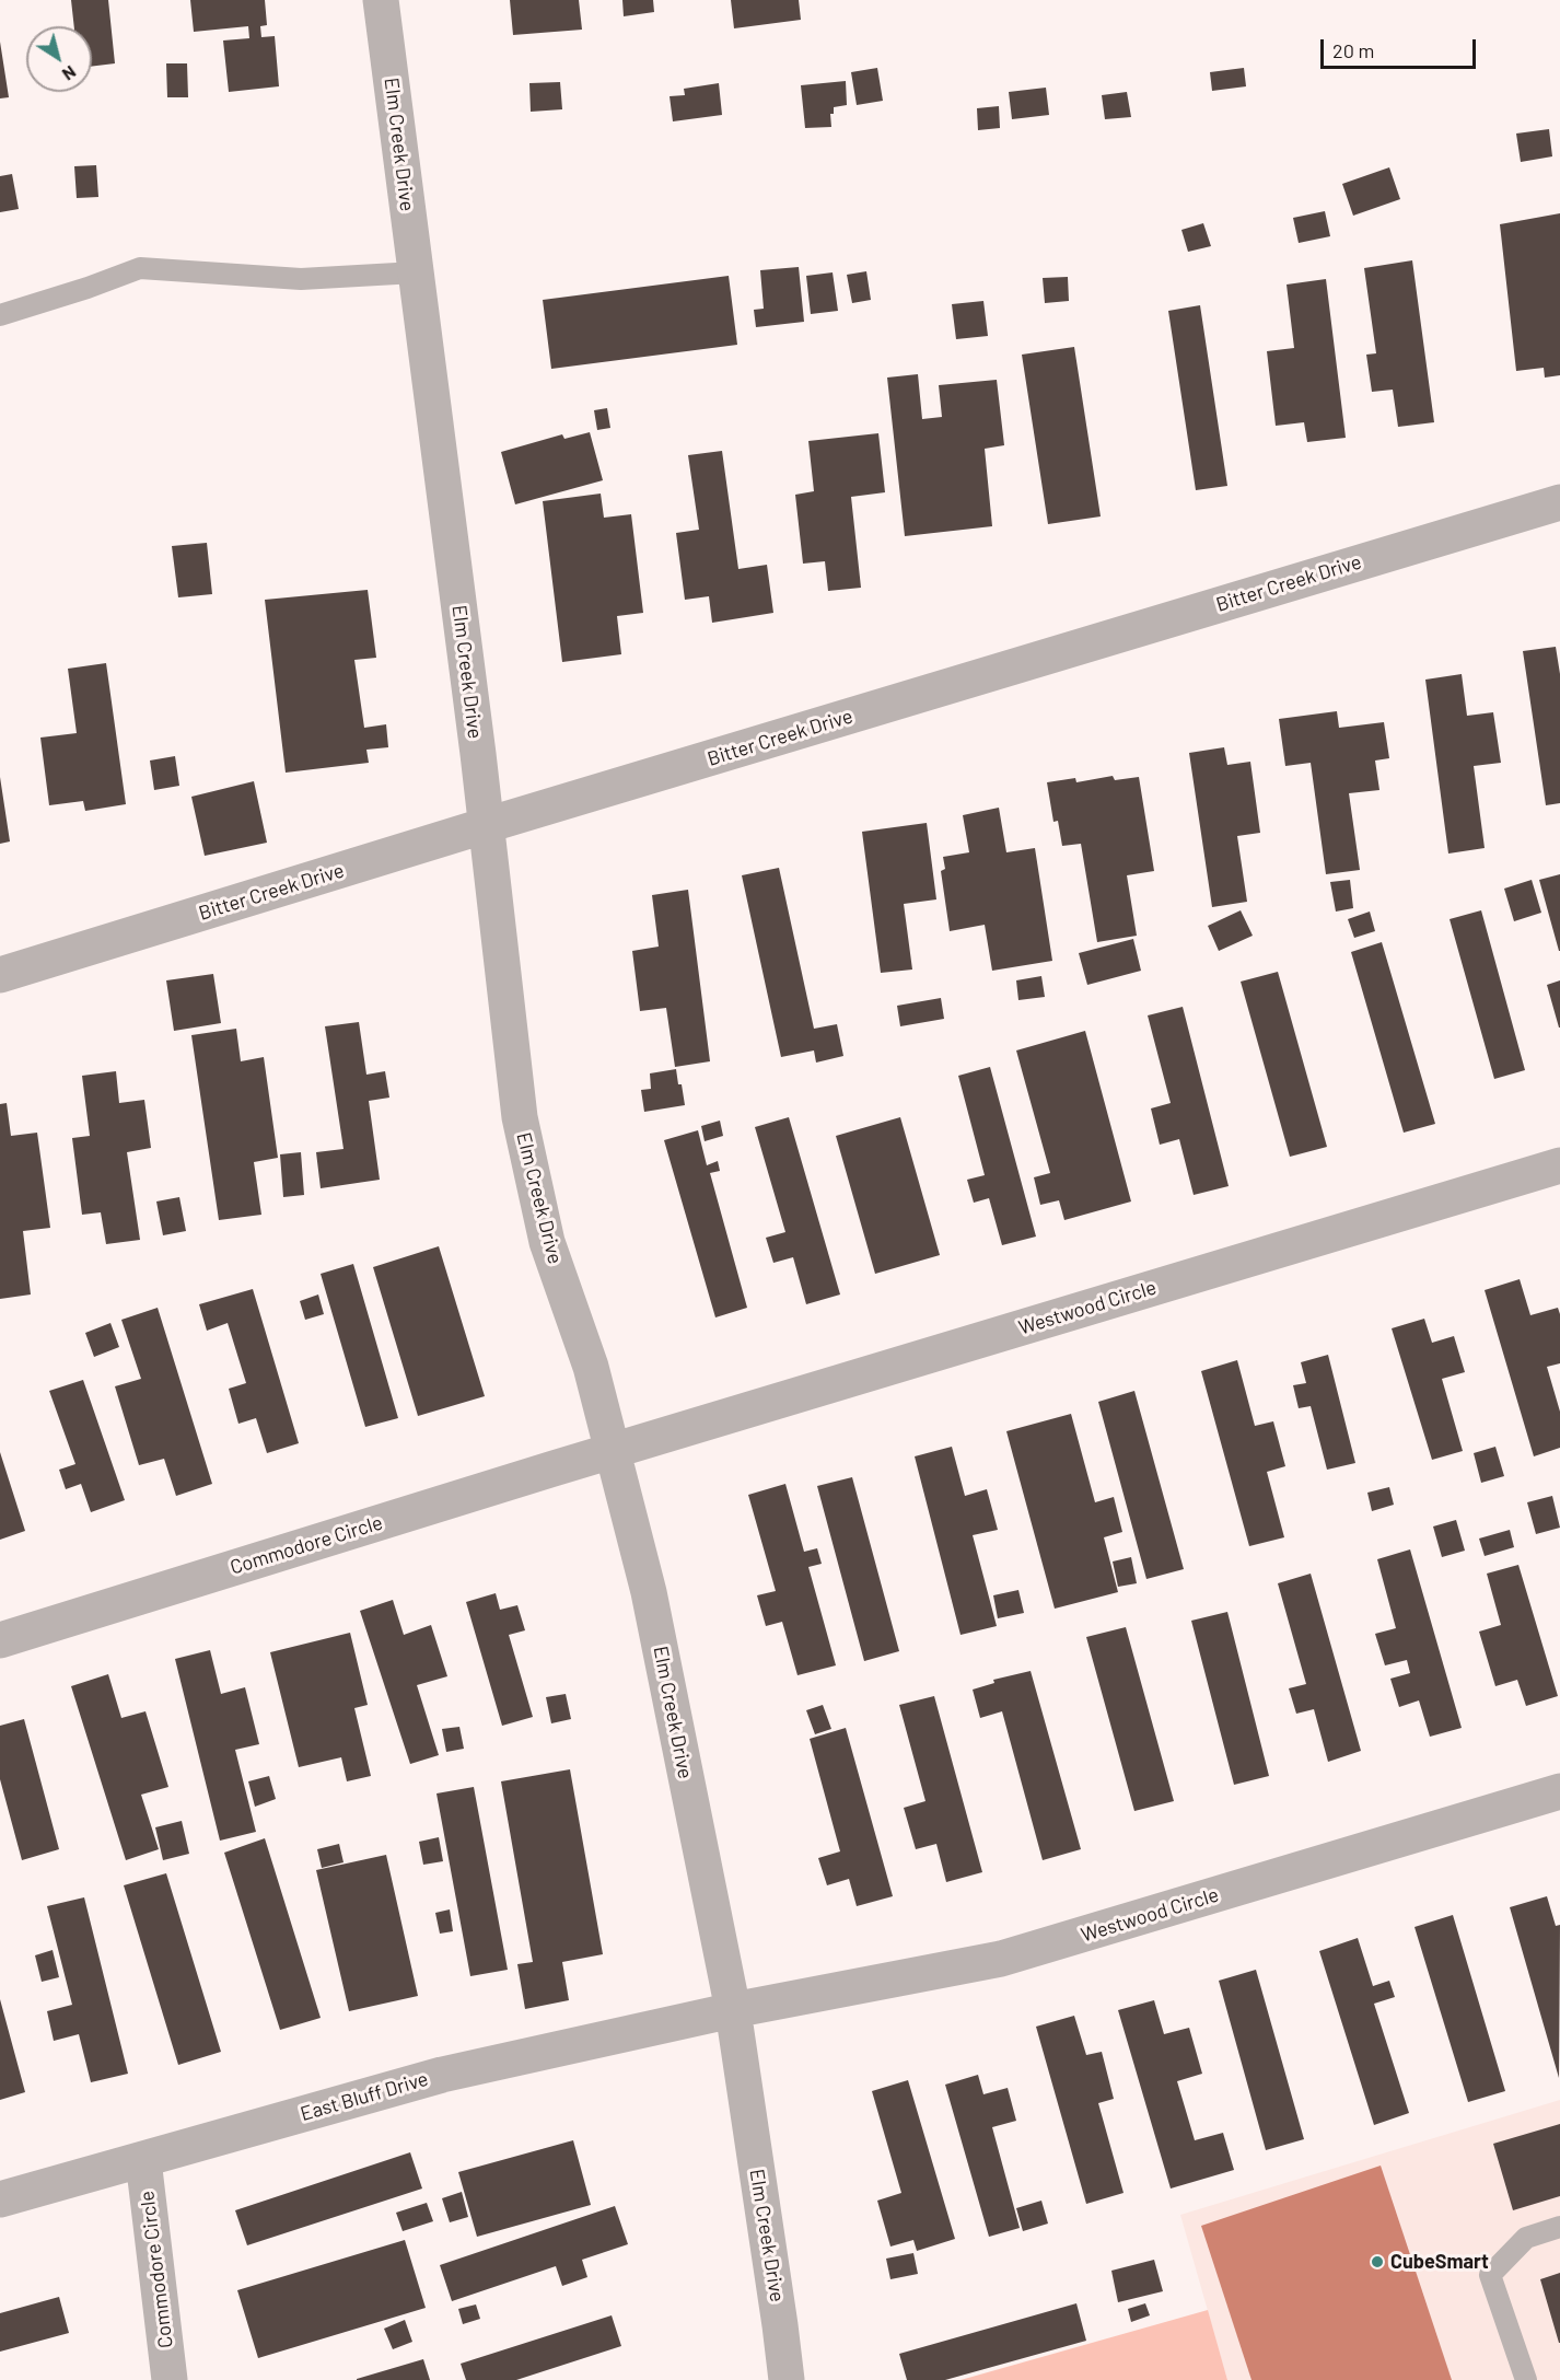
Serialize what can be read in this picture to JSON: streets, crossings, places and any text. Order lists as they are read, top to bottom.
{
  "streets": {
    "street": [
      "Elm Creek Drive",
      "Bitter Creek Drive",
      "Westwood Circle",
      "Commodore Circle",
      "East Bluff Drive"
    ]
  },
  "crossings": [
    ["Elm Creek Drive", "Bitter Creek Drive"],
    ["Elm Creek Drive", "Westwood Circle"],
    ["Elm Creek Drive", "Commodore Circle"],
    ["Elm Creek Drive", "East Bluff Drive"],
    ["Westwood Circle", "Commodore Circle"],
    ["Westwood Circle", "East Bluff Drive"],
    ["Commodore Circle", "East Bluff Drive"]
  ],
  "places": ["CubeSmart"],
  "scale_bar": "20 m",
  "north": "bottom right"
}
